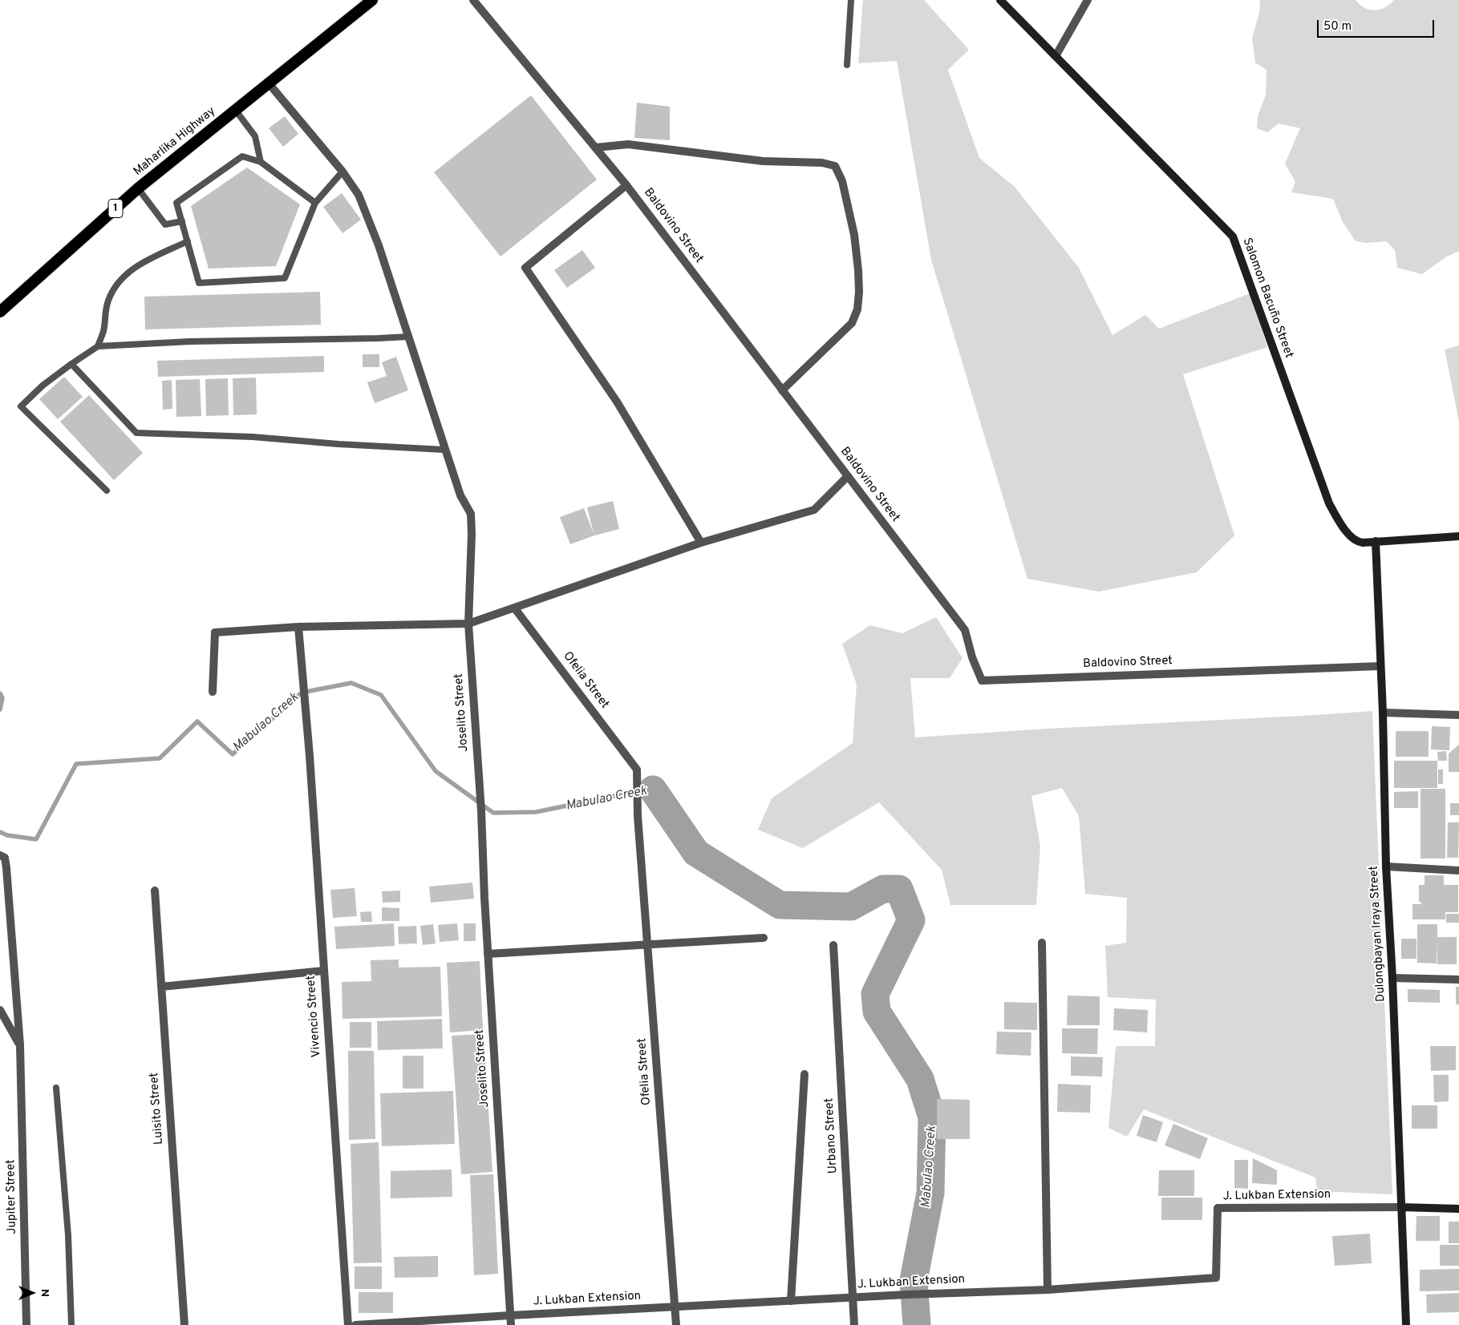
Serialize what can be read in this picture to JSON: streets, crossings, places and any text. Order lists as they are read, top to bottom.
{
  "streets": {
    "highway": ["Maharlika Highway", "1"],
    "main road": ["Salomon Bacuño Street", "Dulongbayan Iraya Street"],
    "street": [
      "Baldovino Street",
      "Ofelia Street",
      "Joselito Street",
      "Vivencio Street",
      "Luisito Street",
      "Urbano Street",
      "J. Lukban Extension",
      "Jupiter Street"
    ]
  },
  "crossings": [
    ["Maharlika Highway", "Joselito Street"],
    ["Baldovino Street", "Dulongbayan Iraya Street"],
    ["Salomon Bacuño Street", "Dulongbayan Iraya Street"],
    ["Ofelia Street", "J. Lukban Extension"],
    ["Joselito Street", "J. Lukban Extension"],
    ["Dulongbayan Iraya Street", "J. Lukban Extension"],
    ["Urbano Street", "J. Lukban Extension"]
  ],
  "water": ["Mabulao Creek"],
  "scale_bar": "50 m",
  "north": "right"
}
